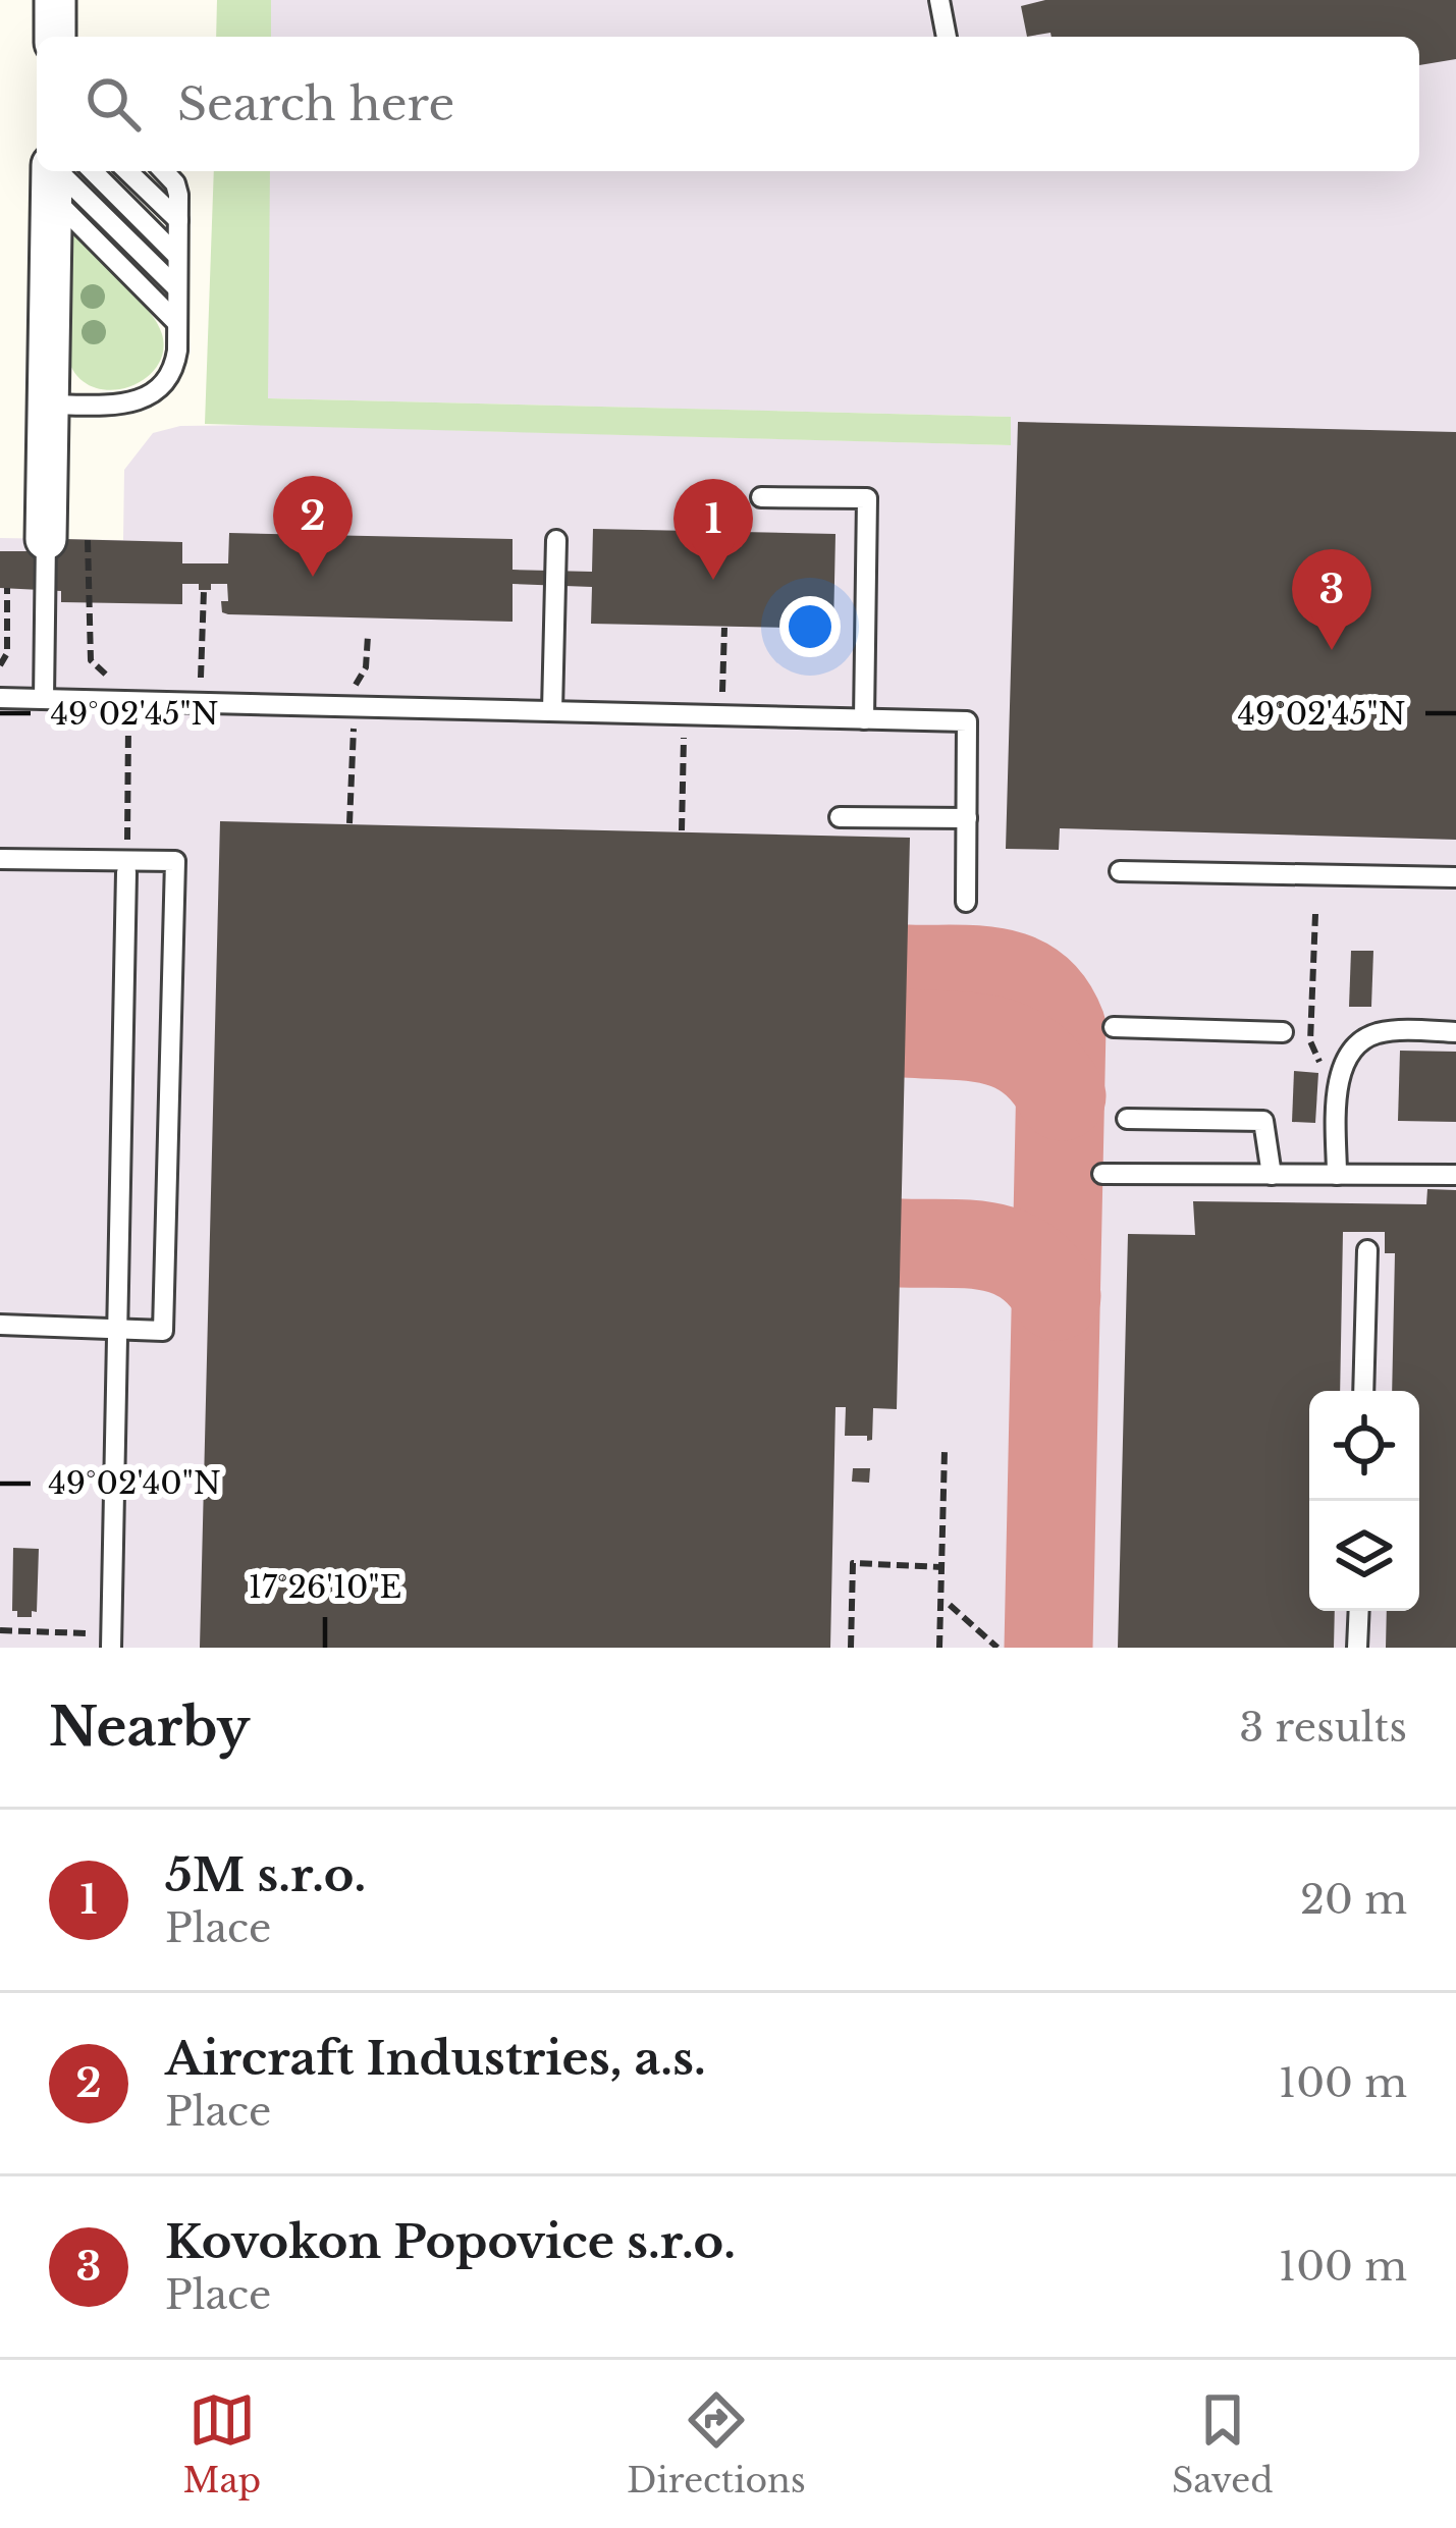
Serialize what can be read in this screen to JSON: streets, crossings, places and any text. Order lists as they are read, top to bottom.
{
  "page": {
    "search": "Search here",
    "pins": ["2", "1", "3"],
    "heading": ["Nearby", "3 results"],
    "list": [
      {
        "mark": "1",
        "name": "5M s.r.o.",
        "note": "Place",
        "value": "20 m"
      },
      {
        "mark": "2",
        "name": "Aircraft Industries, a.s.",
        "note": "Place",
        "value": "100 m"
      },
      {
        "mark": "3",
        "name": "Kovokon Popovice s.r.o.",
        "note": "Place",
        "value": "100 m"
      }
    ],
    "nav": ["Map", "Directions", "Saved"]
  },
  "coordinates": ["49°02'45\"N", "49°02'40\"N", "17°26'10\"E"]
}
